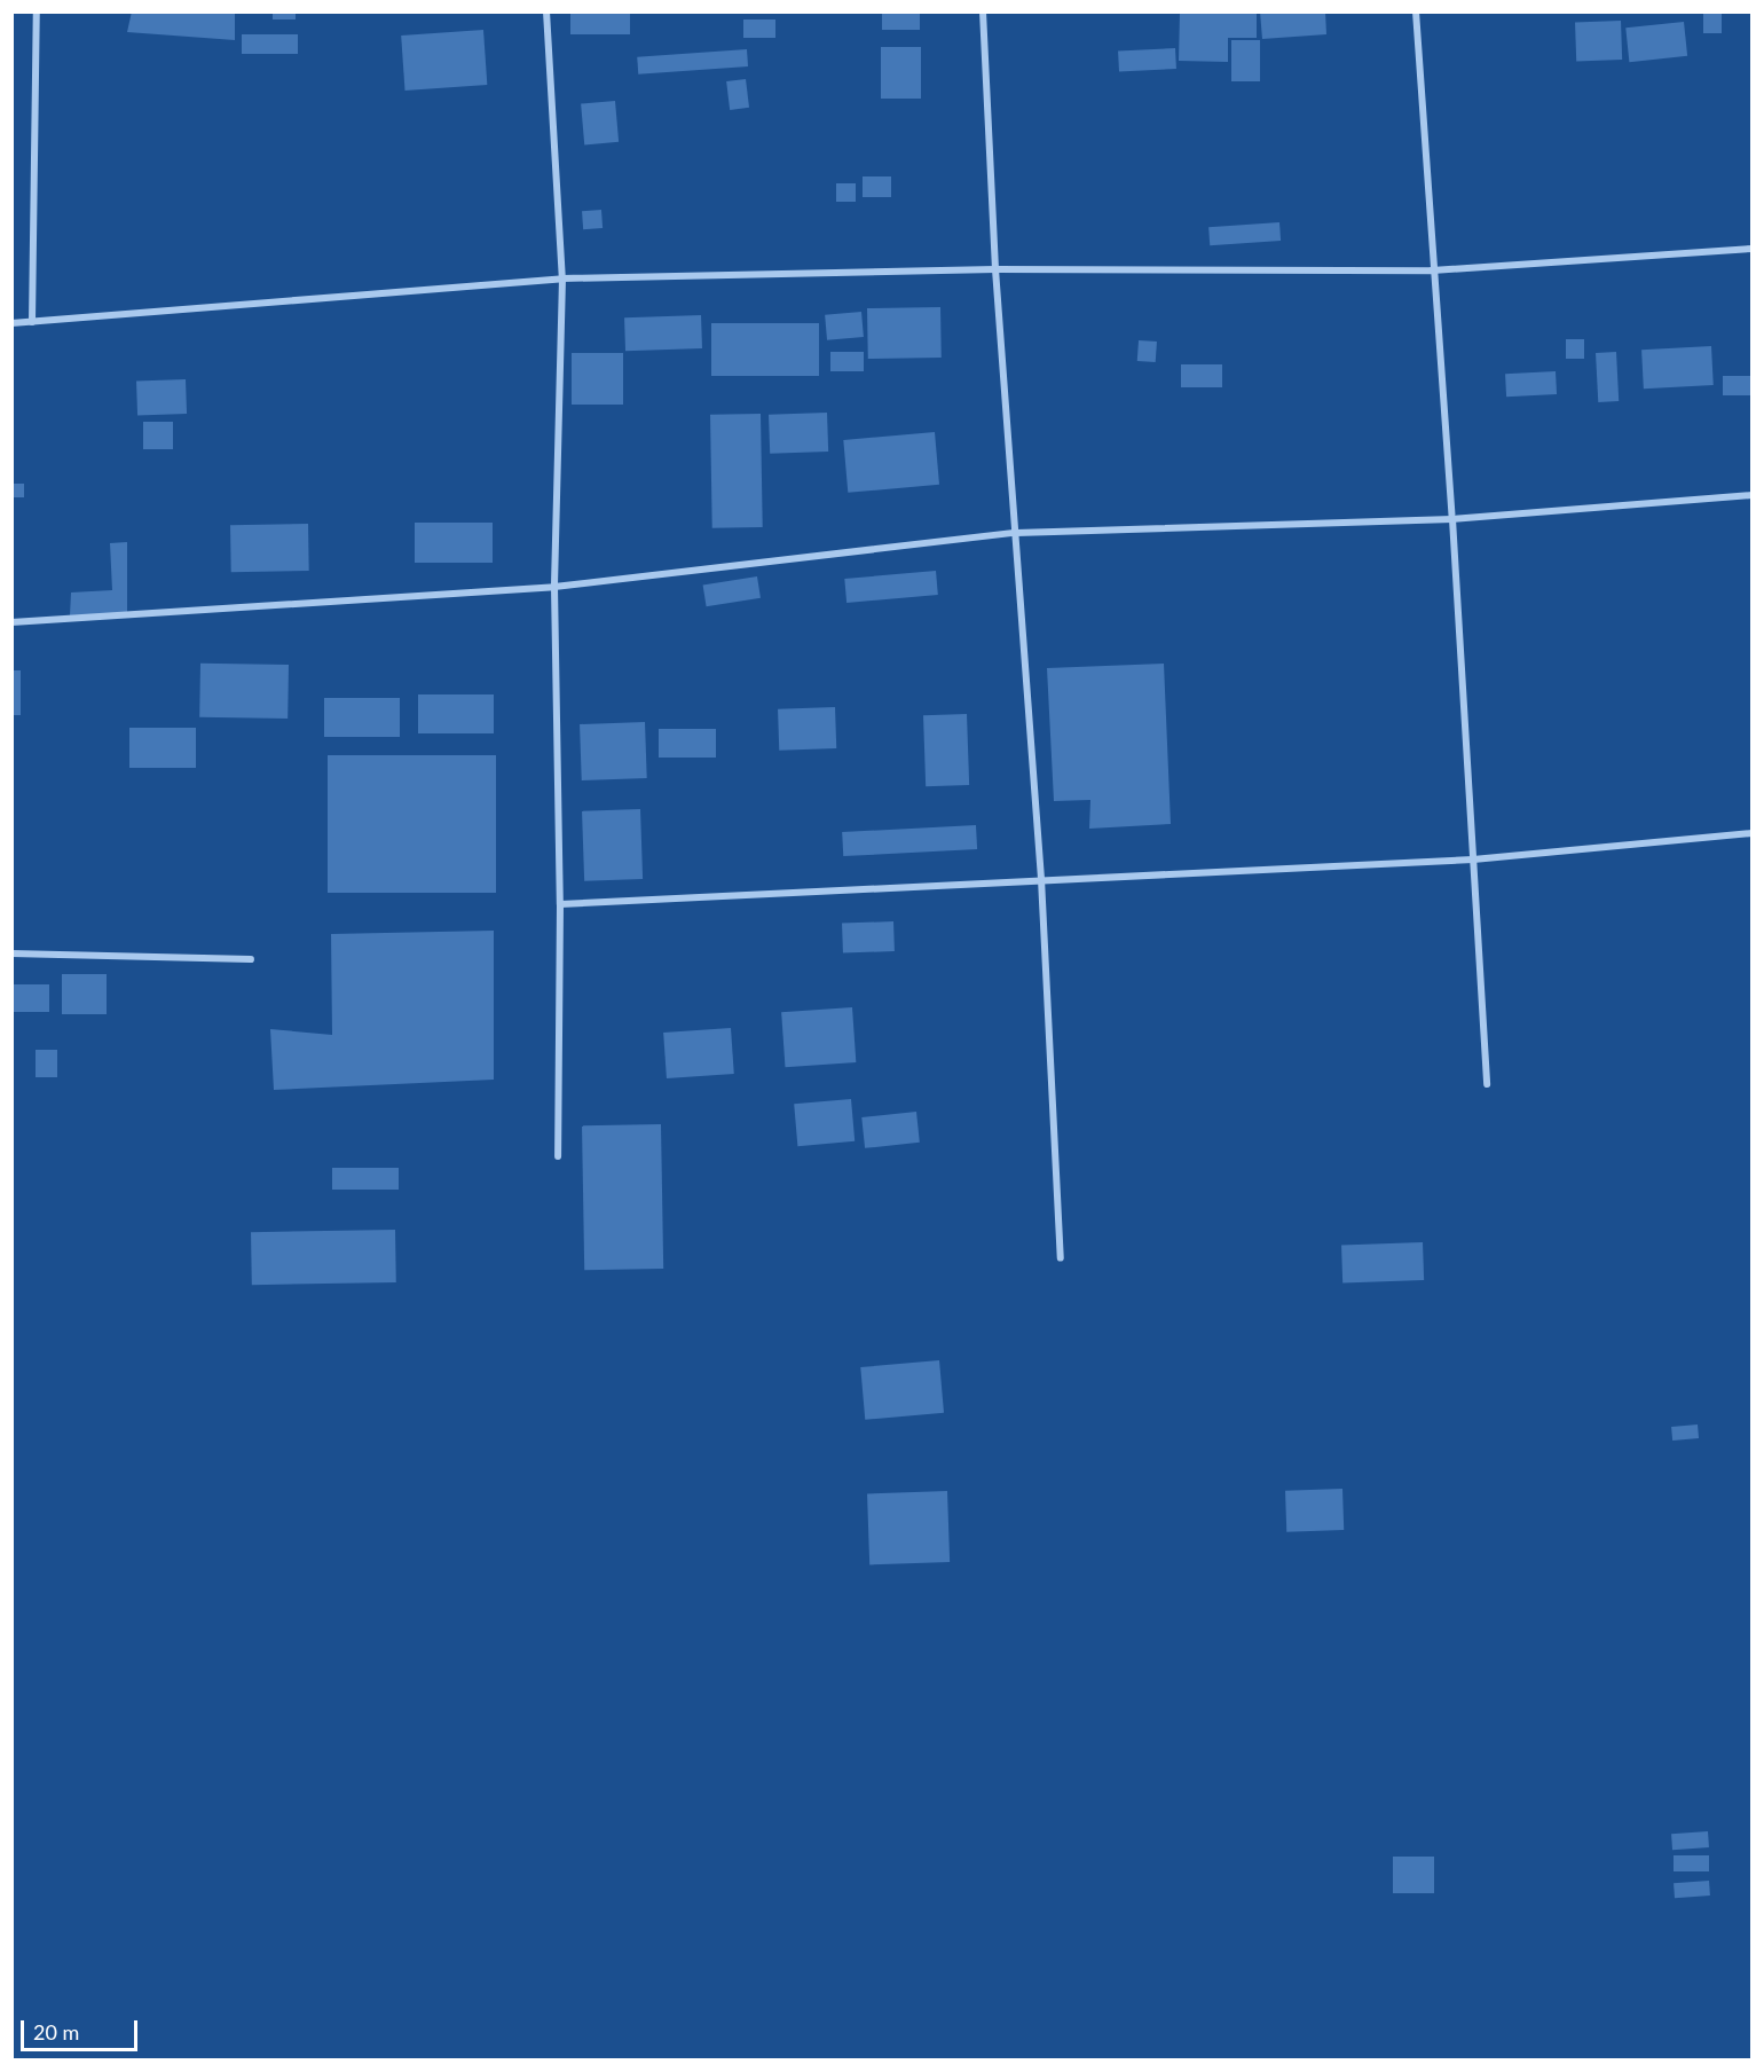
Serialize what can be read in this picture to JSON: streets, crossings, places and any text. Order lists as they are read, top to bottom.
{
  "scale_bar": "20 m"
}
